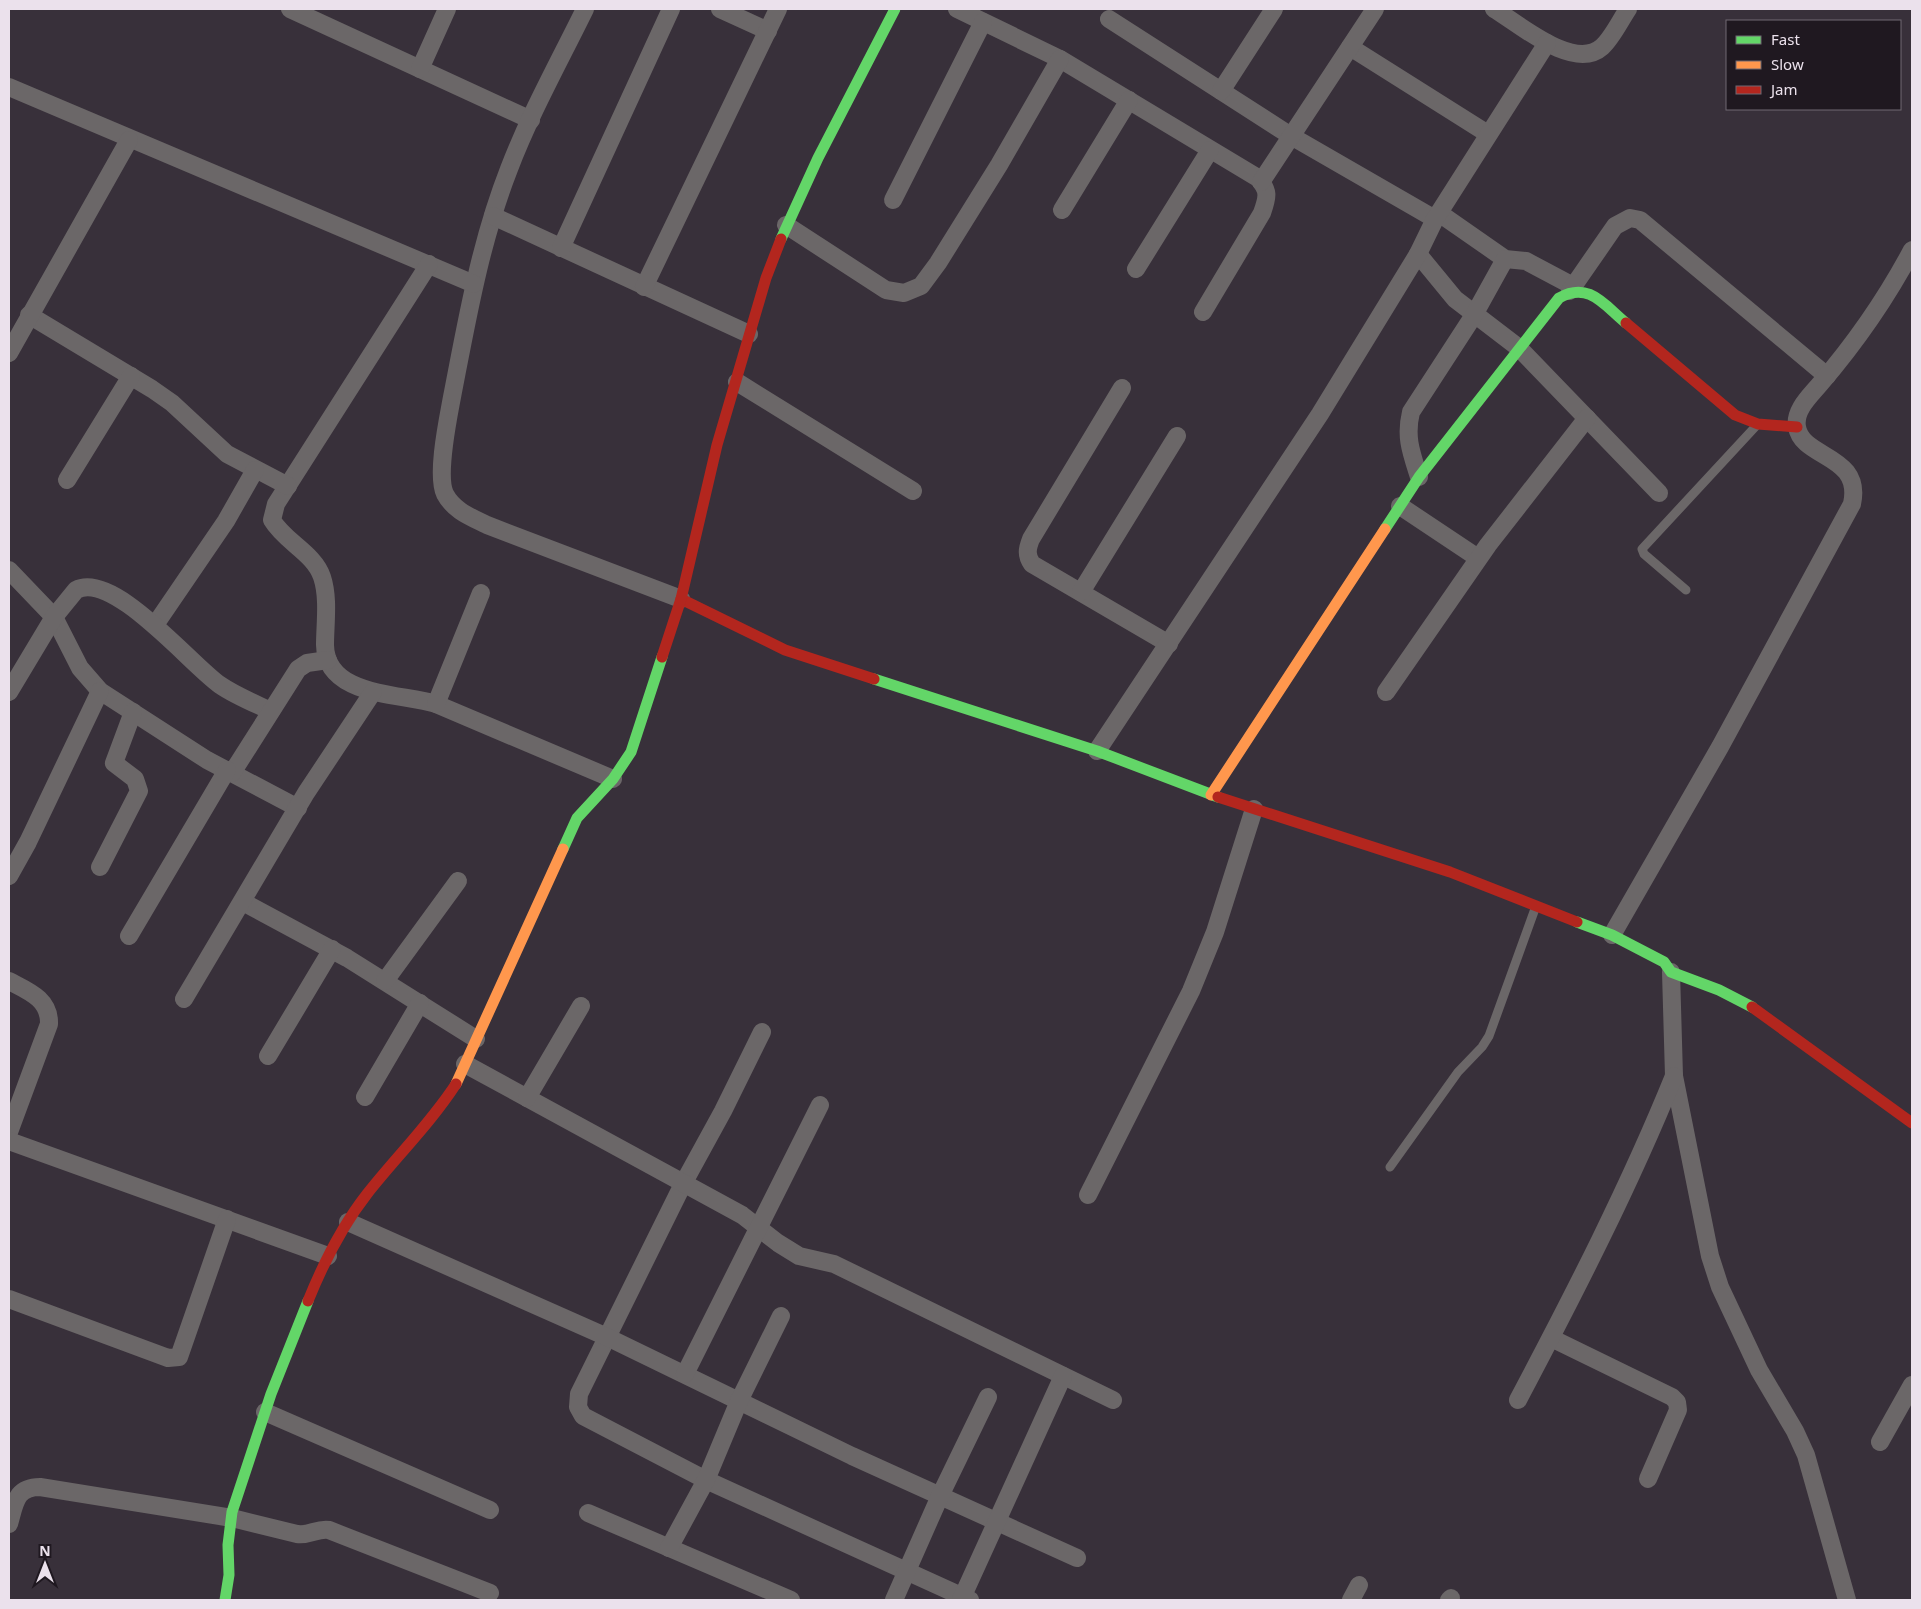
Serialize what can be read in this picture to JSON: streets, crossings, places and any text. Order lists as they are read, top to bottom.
{
  "legend": ["Fast", "Slow", "Jam"],
  "north": "top"
}
